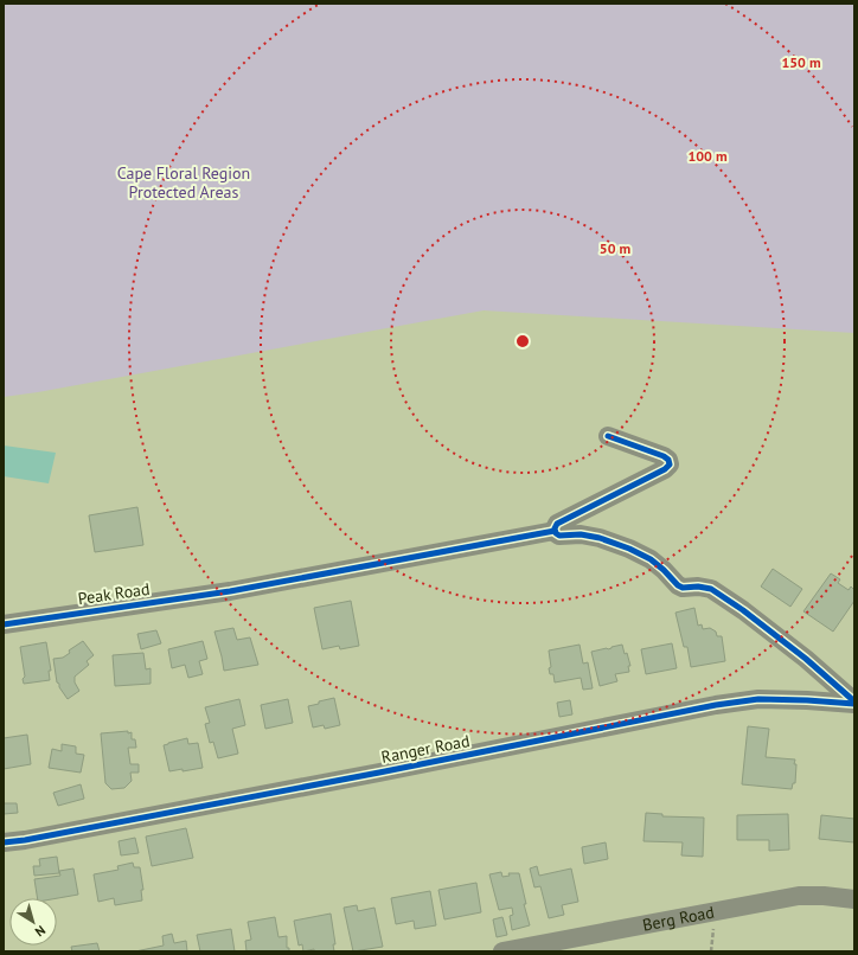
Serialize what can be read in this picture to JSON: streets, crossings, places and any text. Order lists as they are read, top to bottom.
{
  "streets": {
    "street": ["Peak Road", "Ranger Road", "Berg Road"]
  },
  "parks": ["Cape Floral Region Protected Areas"],
  "north": "bottom right",
  "rings": ["150 m", "100 m", "50 m"]
}
